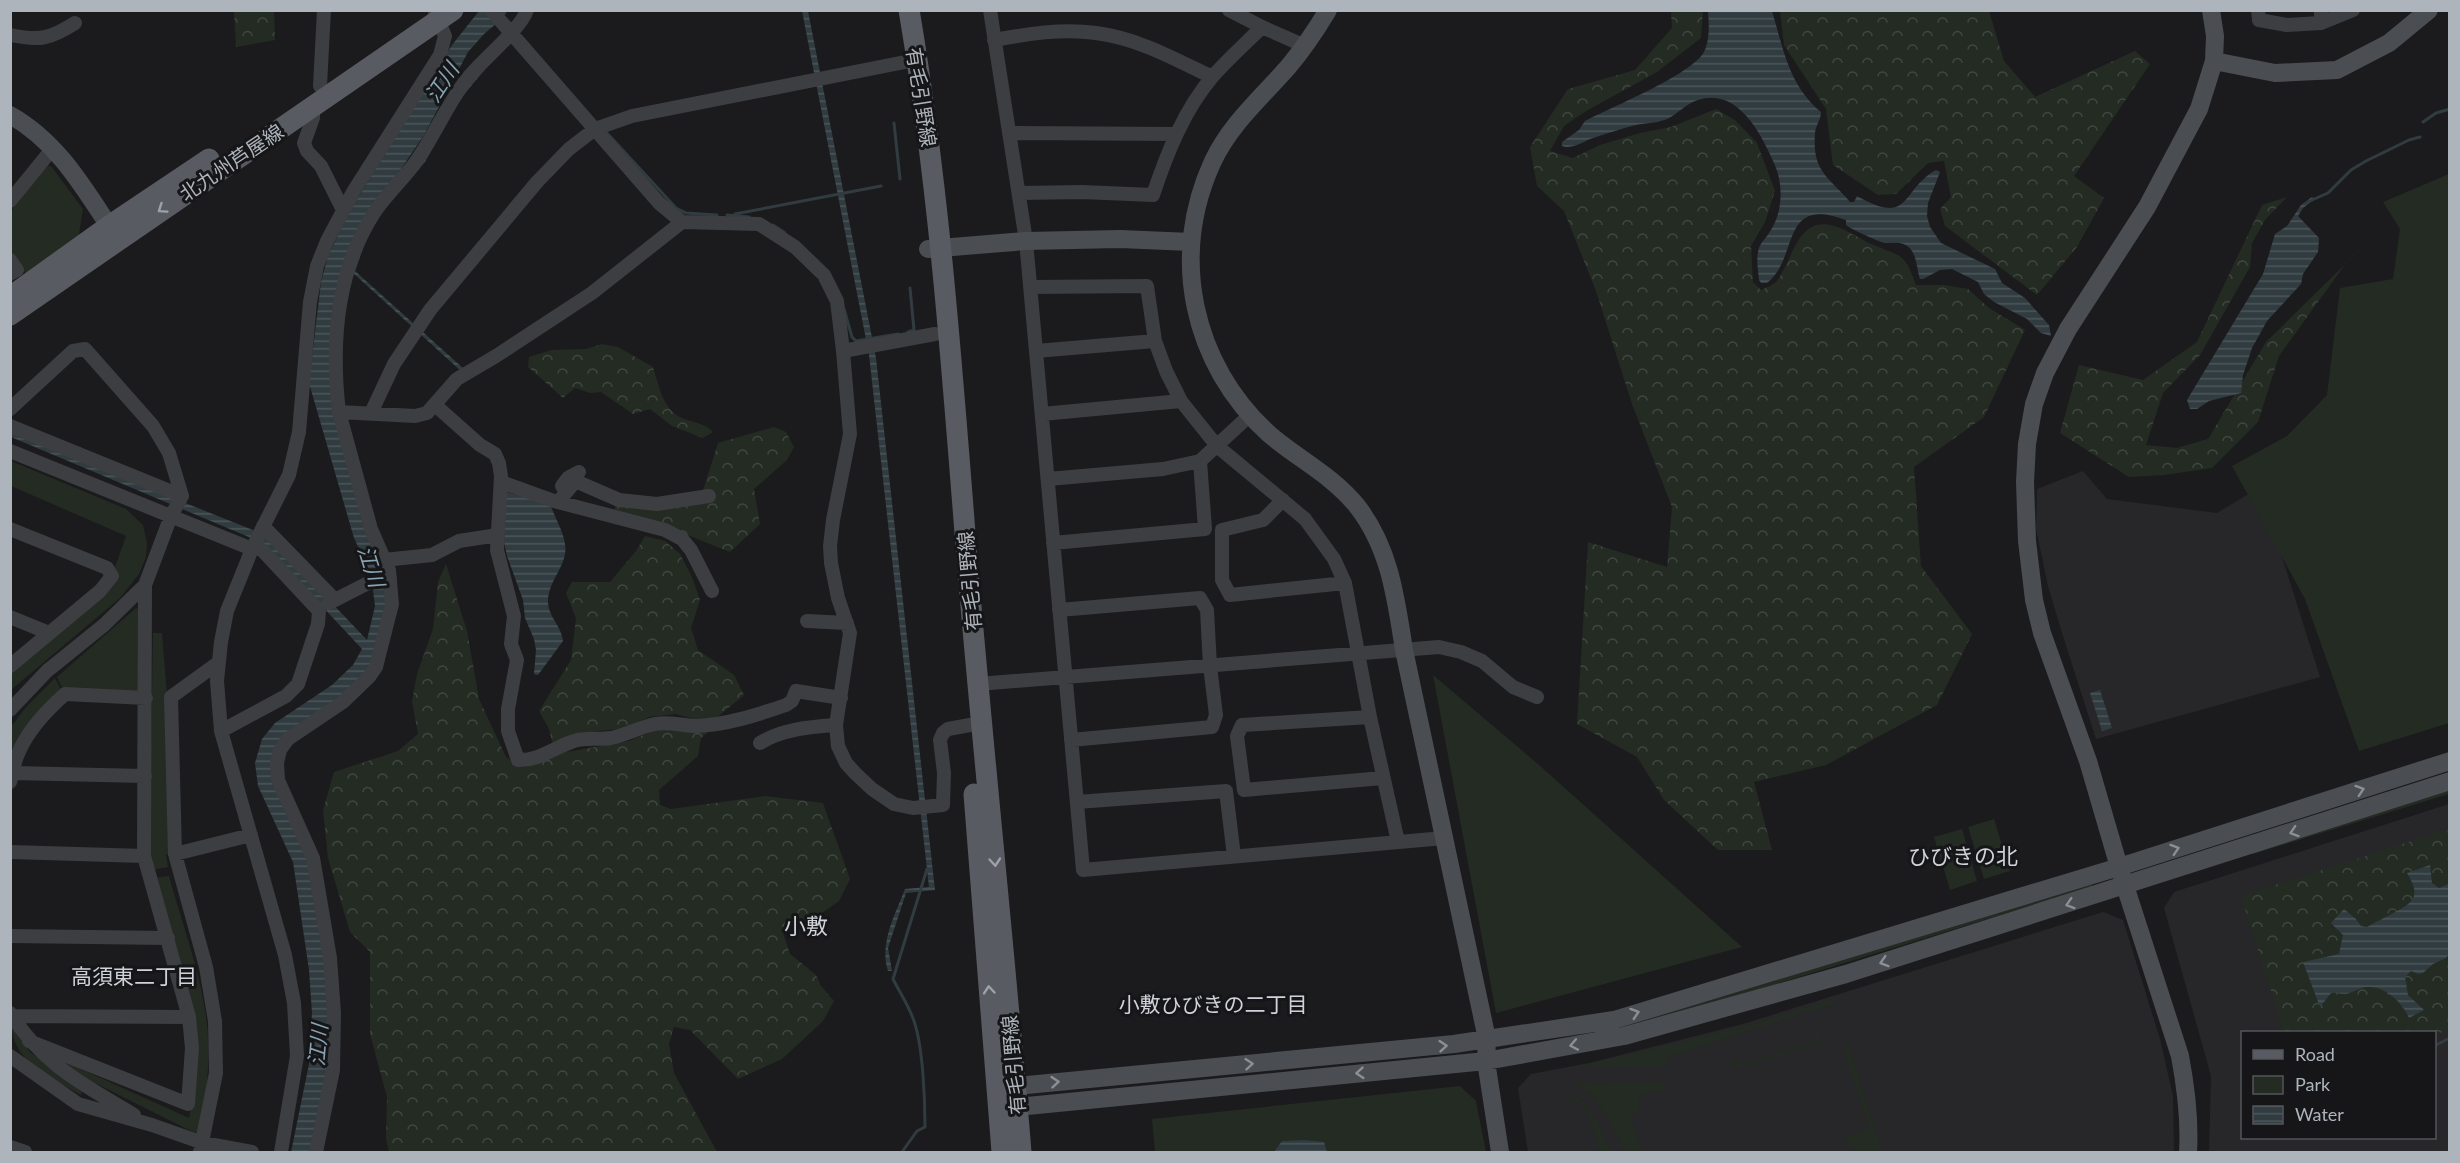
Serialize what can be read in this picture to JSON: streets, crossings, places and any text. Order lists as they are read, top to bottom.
{
  "streets": {
    "main road": ["有毛引野線", "北九州芦屋線"]
  },
  "districts": [
    "ひびきの北",
    "小敷",
    "高須東二丁目",
    "小敷ひびきの二丁目"
  ],
  "water": ["江川"],
  "legend": ["Road", "Park", "Water"]
}
